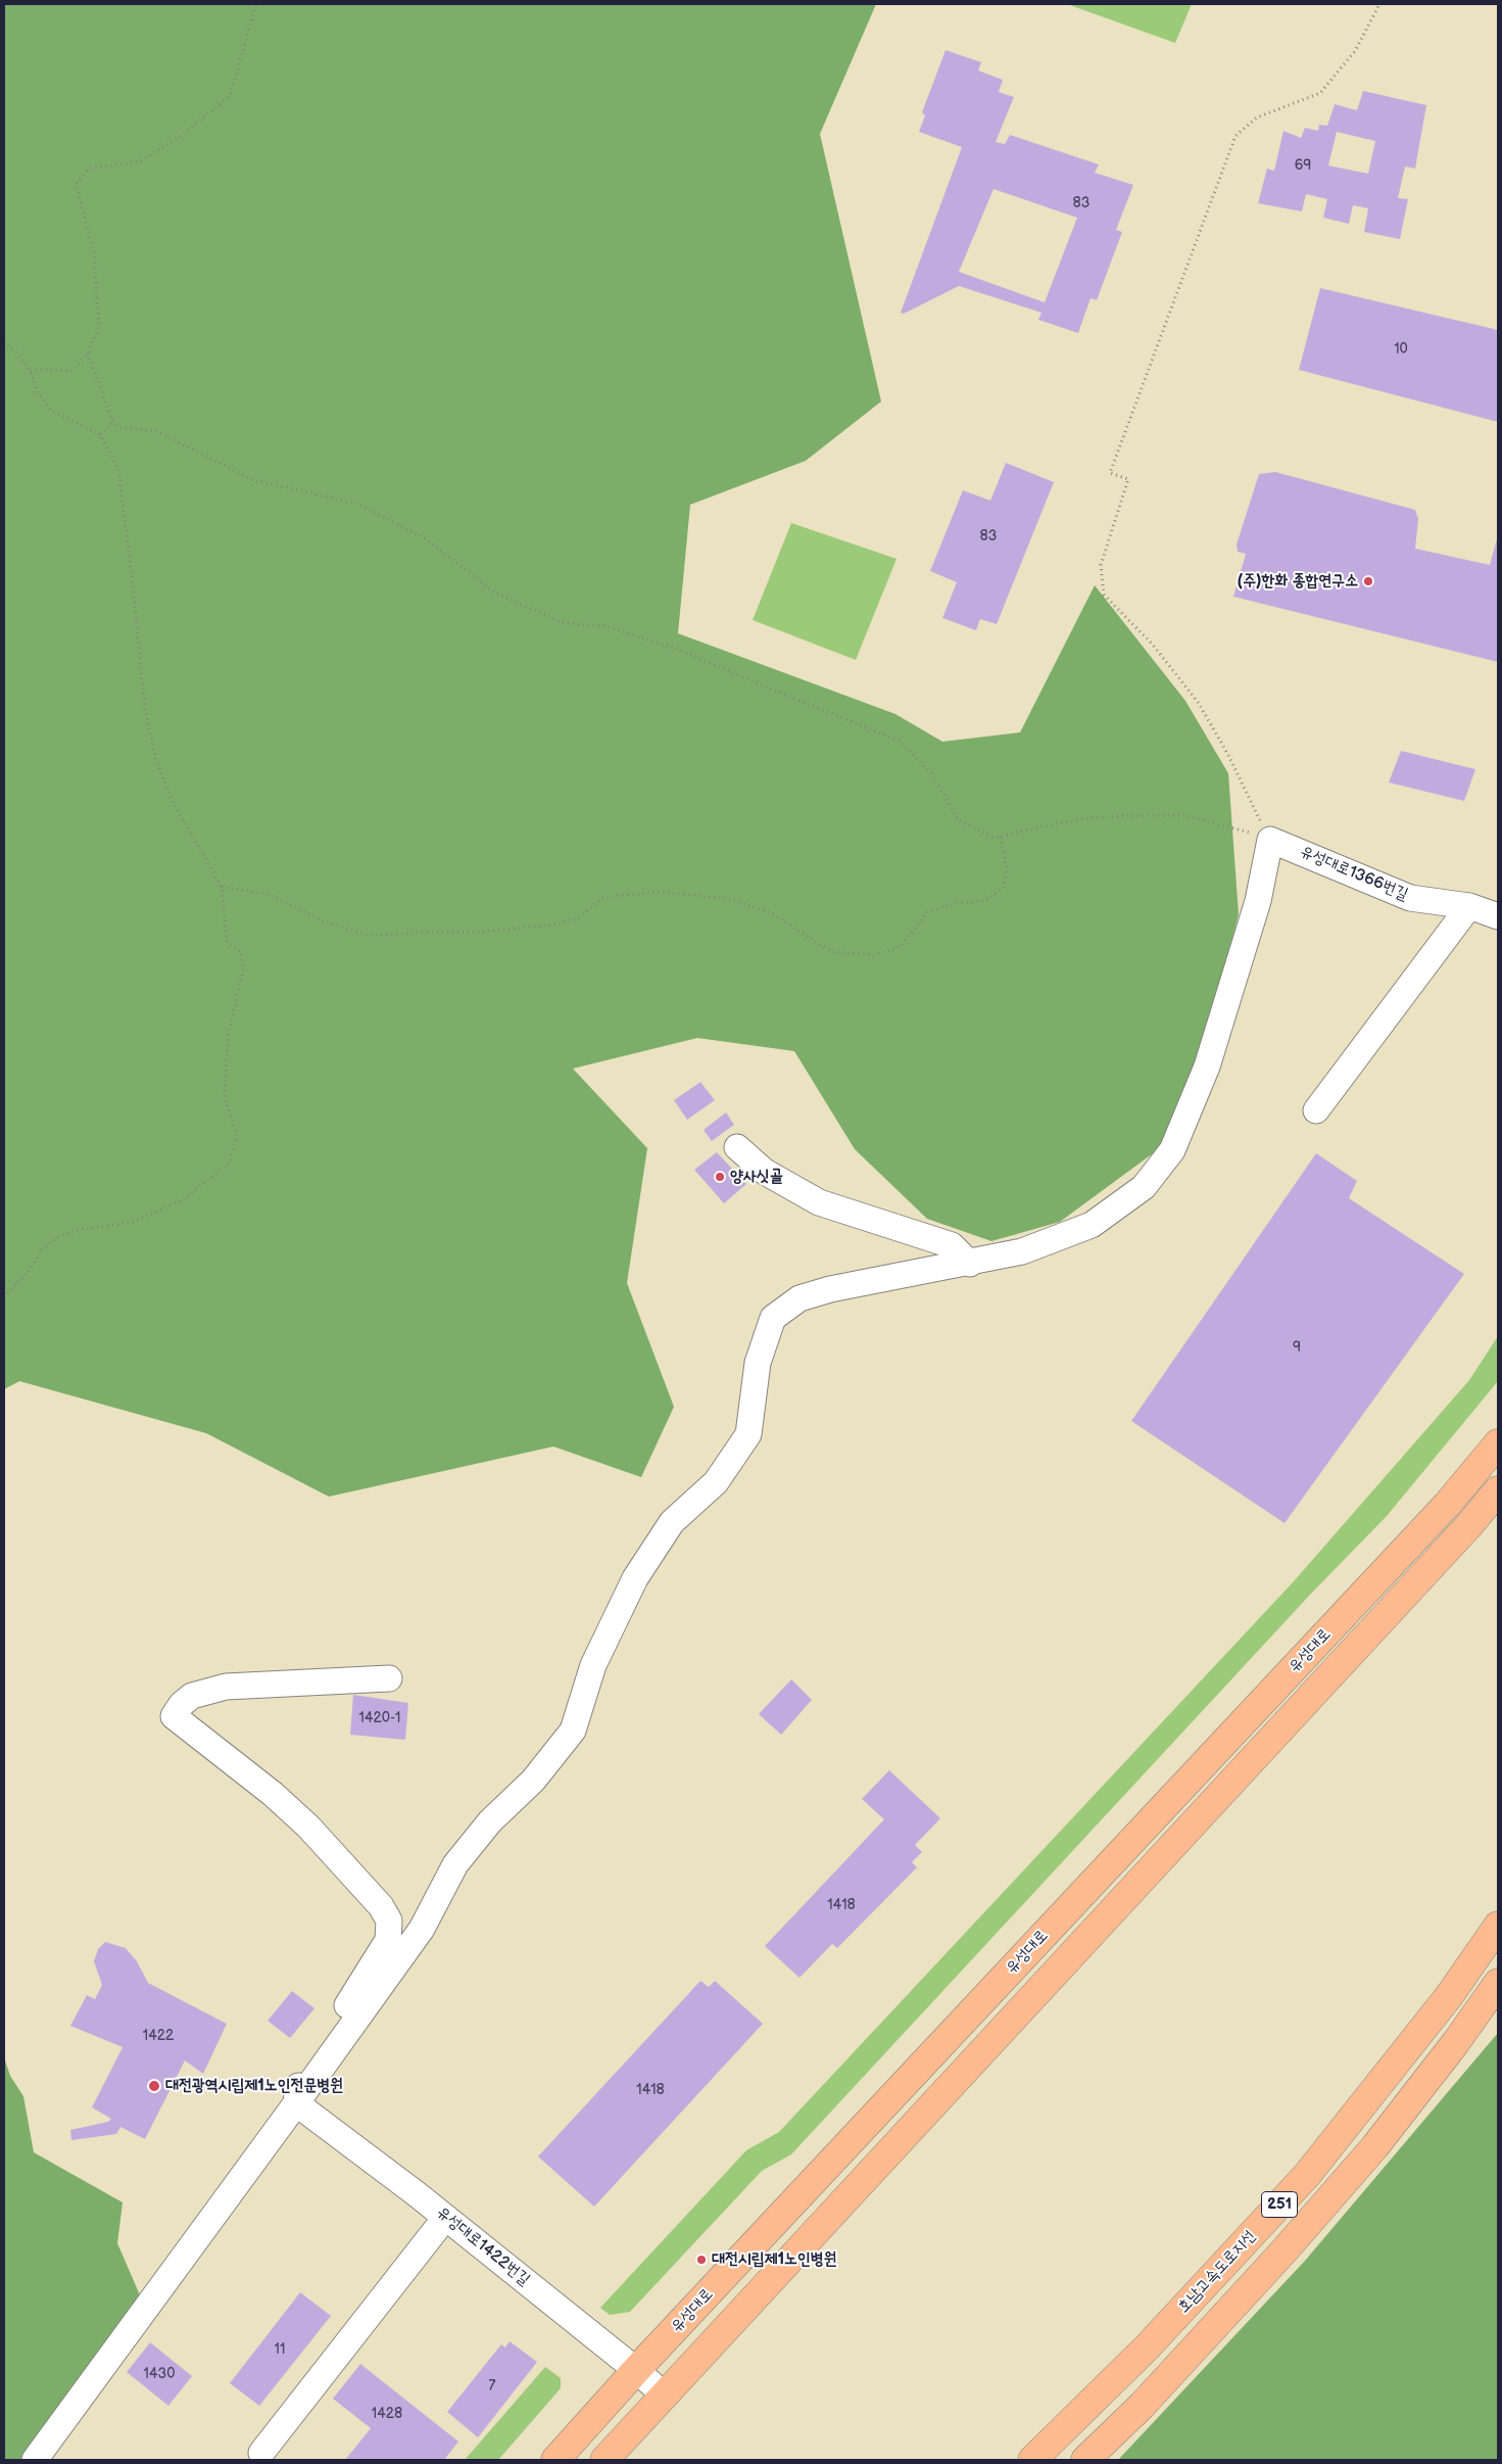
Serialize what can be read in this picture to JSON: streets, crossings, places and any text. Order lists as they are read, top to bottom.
{
  "streets": {
    "main road": ["유성대로", "251", "호남고속도로지선"],
    "street": ["유성대로1366번길", "유성대로1422번길"]
  },
  "crossings": [
    ["유성대로", "유성대로1422번길"]
  ],
  "places": [
    "(주)한화 종합연구소",
    "양사싯골",
    "대전광역시립제1노인전문병원",
    "대전시립제1노인병원"
  ],
  "house_numbers": [
    "69",
    "83",
    "10",
    "83",
    "9",
    "1420-1",
    "1418",
    "1422",
    "1418",
    "11",
    "1430",
    "7",
    "1428"
  ]
}
